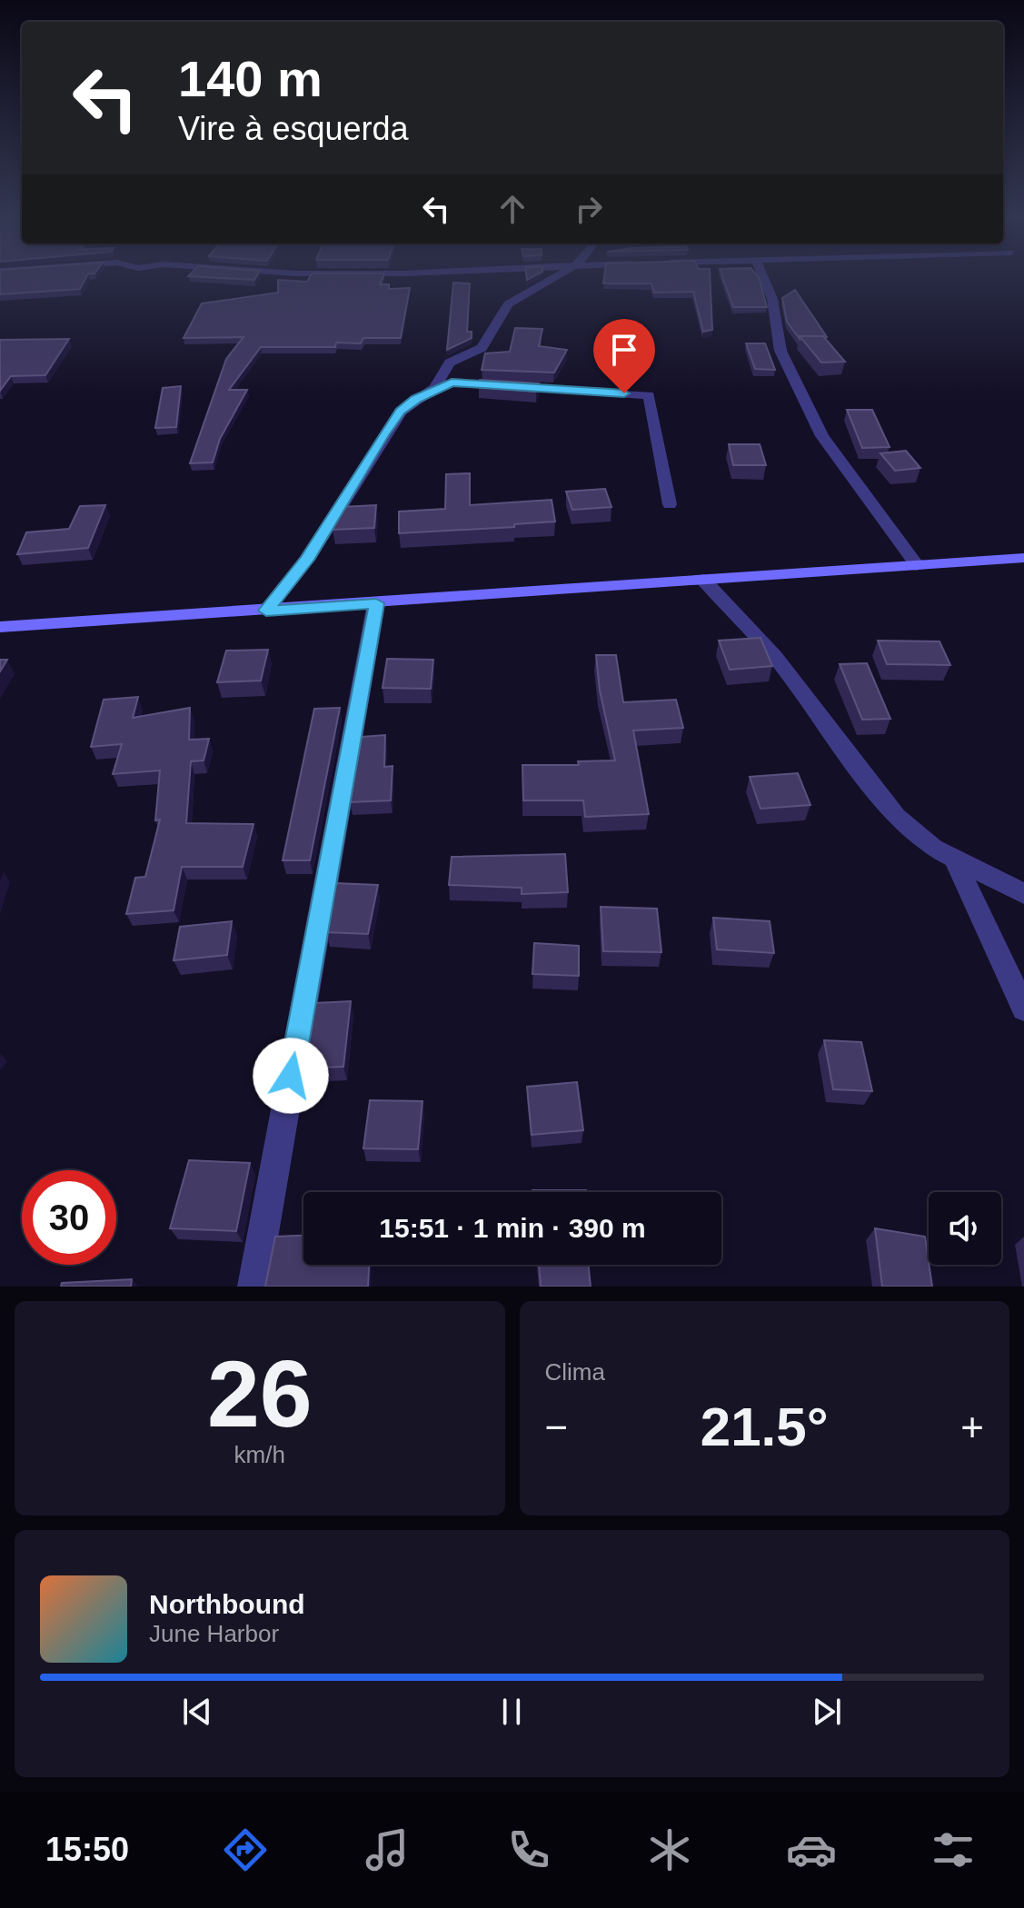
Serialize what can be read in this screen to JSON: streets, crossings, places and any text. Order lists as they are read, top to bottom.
{
  "page": {
    "turn": ["140 m", "Vire à esquerda"],
    "limit": "30",
    "trip": "15:51 · 1 min · 390 m",
    "tile": [
      ["26", "km/h"],
      "Clima"
    ],
    "heat": ["−", "21.5°", "+"],
    "song": ["Northbound", "June Harbor"],
    "tabs": "15:50"
  }
}
